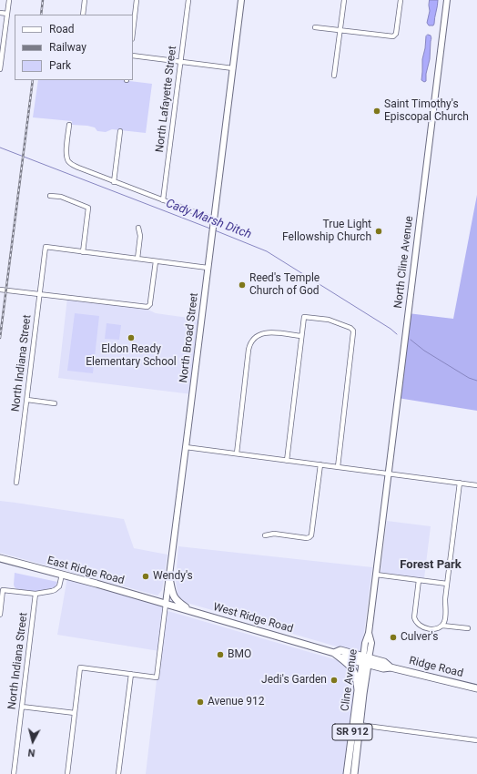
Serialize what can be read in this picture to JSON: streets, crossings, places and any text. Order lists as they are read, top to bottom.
{
  "streets": {
    "main road": [
      "East Ridge Road",
      "West Ridge Road",
      "Ridge Road",
      "Cline Avenue",
      "SR 912"
    ],
    "street": [
      "North Lafayette Street",
      "North Cline Avenue",
      "North Broad Street",
      "North Indiana Street"
    ]
  },
  "crossings": [
    ["North Cline Avenue", "Cline Avenue"],
    ["North Broad Street", "East Ridge Road"],
    ["North Broad Street", "West Ridge Road"],
    ["East Ridge Road", "West Ridge Road"],
    ["West Ridge Road", "Ridge Road"],
    ["West Ridge Road", "Cline Avenue"],
    ["Ridge Road", "Cline Avenue"]
  ],
  "districts": ["Forest Park"],
  "water": ["Cady Marsh Ditch"],
  "places": [
    "Saint Timothy's Episcopal Church",
    "True Light Fellowship Church",
    "Reed's Temple Church of God",
    "Eldon Ready Elementary School",
    "Wendy's",
    "Culver's",
    "BMO",
    "Jedi's Garden",
    "Avenue 912"
  ],
  "legend": ["Road", "Railway", "Park"],
  "north": "bottom"
}
